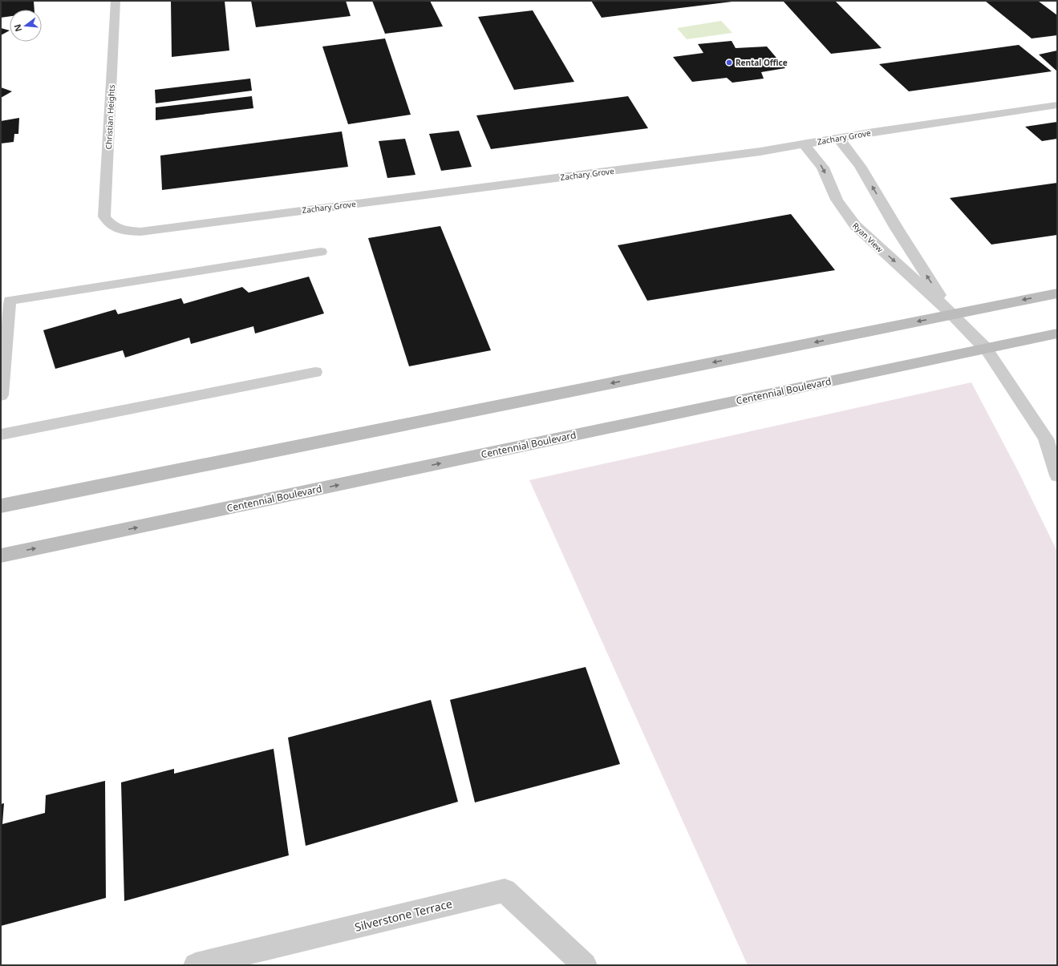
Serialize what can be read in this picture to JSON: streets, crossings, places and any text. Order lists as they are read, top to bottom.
{
  "streets": {
    "main road": ["Centennial Boulevard"],
    "street": [
      "Christian Heights",
      "Zachary Grove",
      "Ryan View",
      "Silverstone Terrace"
    ]
  },
  "crossings": [
    ["Christian Heights", "Zachary Grove"],
    ["Zachary Grove", "Ryan View"],
    ["Ryan View", "Centennial Boulevard"]
  ],
  "places": ["Rental Office"],
  "north": "left"
}
